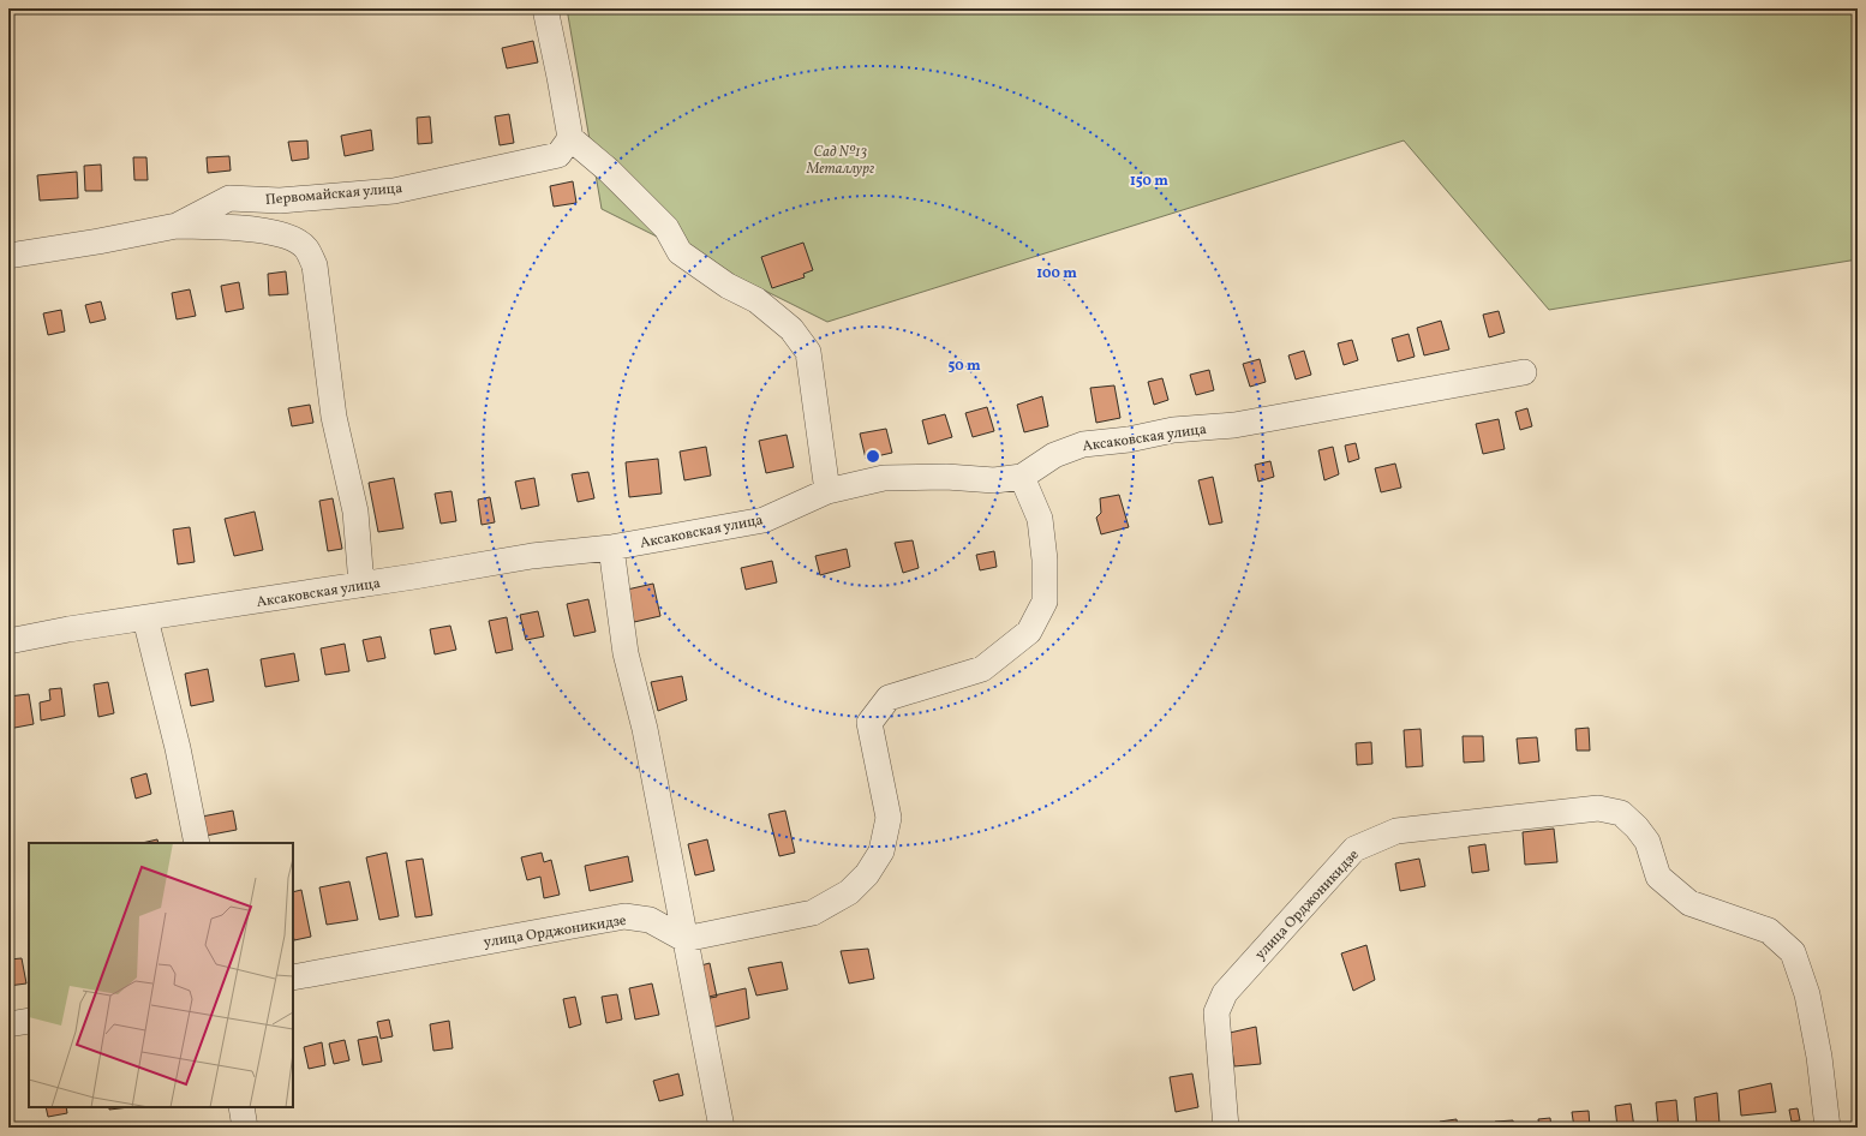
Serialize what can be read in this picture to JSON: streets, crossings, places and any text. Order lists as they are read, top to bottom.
{
  "streets": {
    "street": ["Первомайская улица", "Аксаковская улица", "улица Орджоникидзе"]
  },
  "parks": ["Сад №13 Металлург"],
  "rings": ["150 m", "100 m", "50 m"]
}
